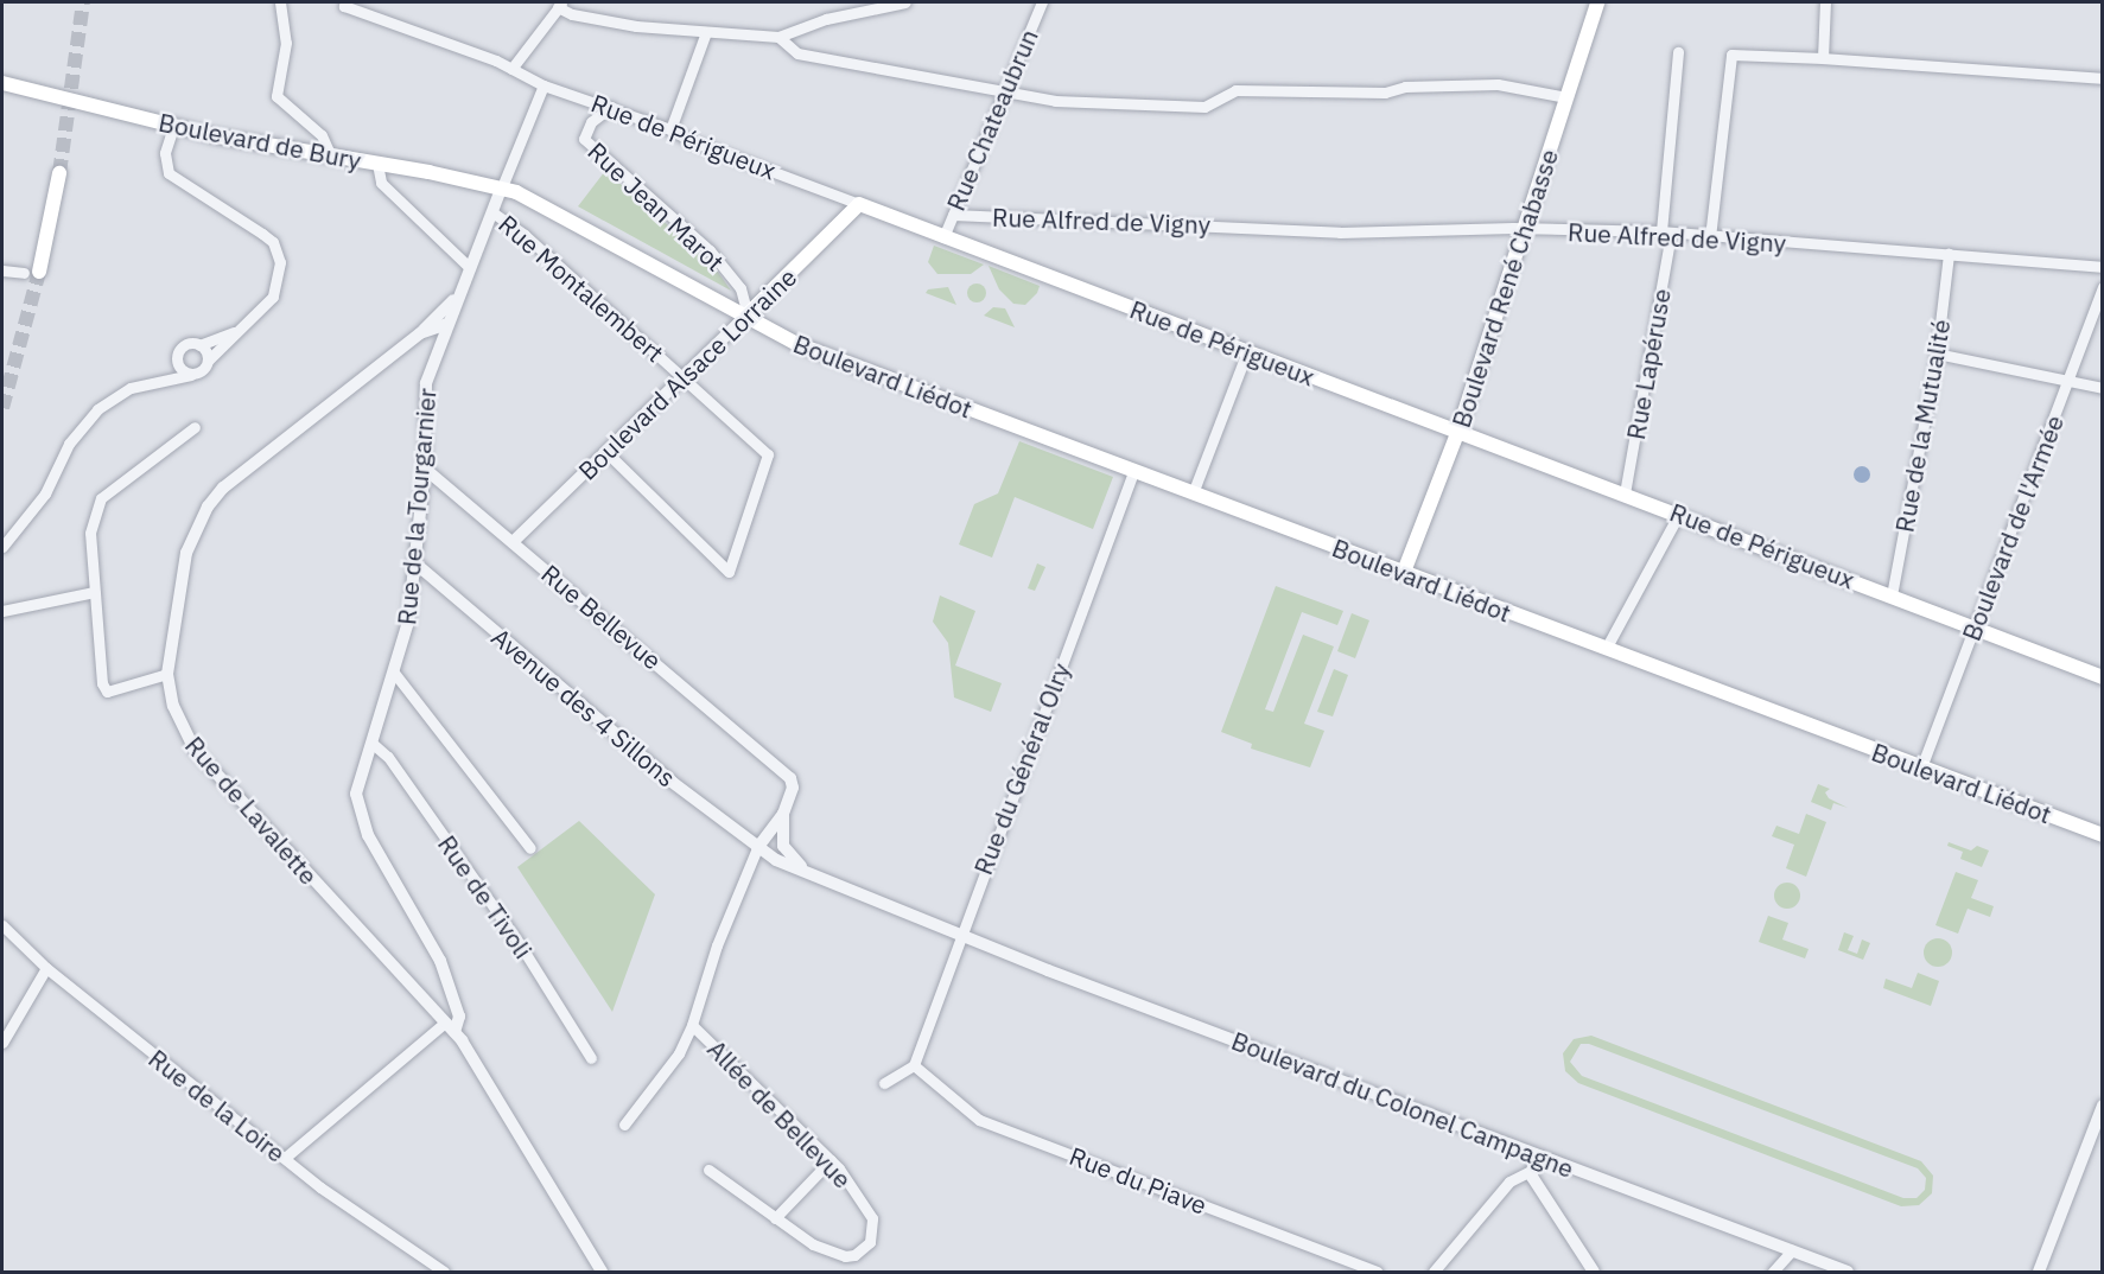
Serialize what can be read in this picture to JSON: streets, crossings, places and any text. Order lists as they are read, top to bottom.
{
  "streets": {
    "main road": [
      "Rue de Périgueux",
      "Boulevard de Bury",
      "Boulevard René Chabasse",
      "Boulevard Alsace Lorraine",
      "Boulevard Liédot"
    ],
    "street": [
      "Rue Chateaubrun",
      "Rue Jean Marot",
      "Rue Alfred de Vigny",
      "Rue Montalembert",
      "Rue Lapéruse",
      "Rue de la Mutualité",
      "Rue de la Tourgarnier",
      "Boulevard de l'Armée",
      "Rue Bellevue",
      "Avenue des 4 Sillons",
      "Rue du Général Olry",
      "Rue de Lavalette",
      "Rue de Tivoli",
      "Boulevard du Colonel Campagne",
      "Rue de la Loire",
      "Allée de Bellevue",
      "Rue du Piave"
    ]
  },
  "crossings": [
    ["Rue Chateaubrun", "Rue de Périgueux"],
    ["Rue Chateaubrun", "Rue Alfred de Vigny"],
    ["Rue de Périgueux", "Rue Jean Marot"],
    ["Rue de Périgueux", "Boulevard René Chabasse"],
    ["Rue de Périgueux", "Rue Lapéruse"],
    ["Rue de Périgueux", "Boulevard Alsace Lorraine"],
    ["Rue de Périgueux", "Rue de la Mutualité"],
    ["Rue de Périgueux", "Boulevard de l'Armée"],
    ["Boulevard de Bury", "Rue Jean Marot"],
    ["Boulevard de Bury", "Boulevard Alsace Lorraine"],
    ["Boulevard de Bury", "Boulevard Liédot"],
    ["Boulevard de Bury", "Rue de la Tourgarnier"],
    ["Rue Jean Marot", "Boulevard Alsace Lorraine"],
    ["Rue Jean Marot", "Boulevard Liédot"],
    ["Rue Alfred de Vigny", "Boulevard René Chabasse"],
    ["Rue Alfred de Vigny", "Rue Lapéruse"],
    ["Rue Alfred de Vigny", "Rue de la Mutualité"],
    ["Rue Montalembert", "Boulevard Alsace Lorraine"],
    ["Rue Montalembert", "Rue de la Tourgarnier"],
    ["Boulevard René Chabasse", "Boulevard Liédot"],
    ["Boulevard Alsace Lorraine", "Boulevard Liédot"],
    ["Boulevard Alsace Lorraine", "Rue Bellevue"],
    ["Boulevard Liédot", "Boulevard de l'Armée"],
    ["Boulevard Liédot", "Rue du Général Olry"],
    ["Rue de la Tourgarnier", "Rue Bellevue"],
    ["Rue de la Tourgarnier", "Avenue des 4 Sillons"],
    ["Rue de la Tourgarnier", "Rue de Lavalette"],
    ["Rue de la Tourgarnier", "Rue de Tivoli"],
    ["Avenue des 4 Sillons", "Boulevard du Colonel Campagne"],
    ["Avenue des 4 Sillons", "Allée de Bellevue"],
    ["Rue du Général Olry", "Boulevard du Colonel Campagne"],
    ["Rue du Général Olry", "Rue du Piave"]
  ]
}
